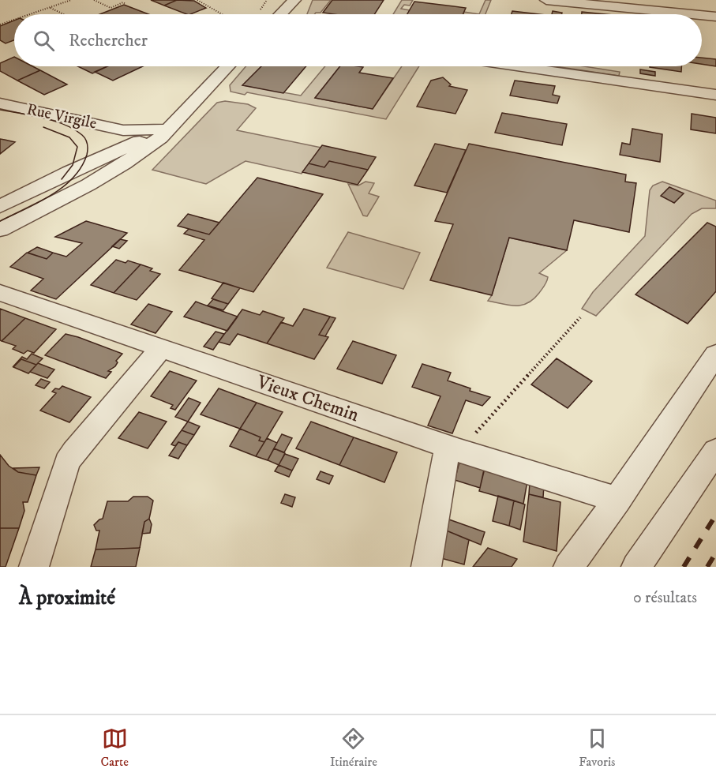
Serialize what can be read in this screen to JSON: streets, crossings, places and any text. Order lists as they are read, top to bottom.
{
  "streets": {
    "street": ["Rue Virgile", "Vieux Chemin"]
  },
  "page": {
    "search": "Rechercher",
    "heading": ["À proximité", "0 résultats"],
    "nav": ["Carte", "Itinéraire", "Favoris"]
  }
}
